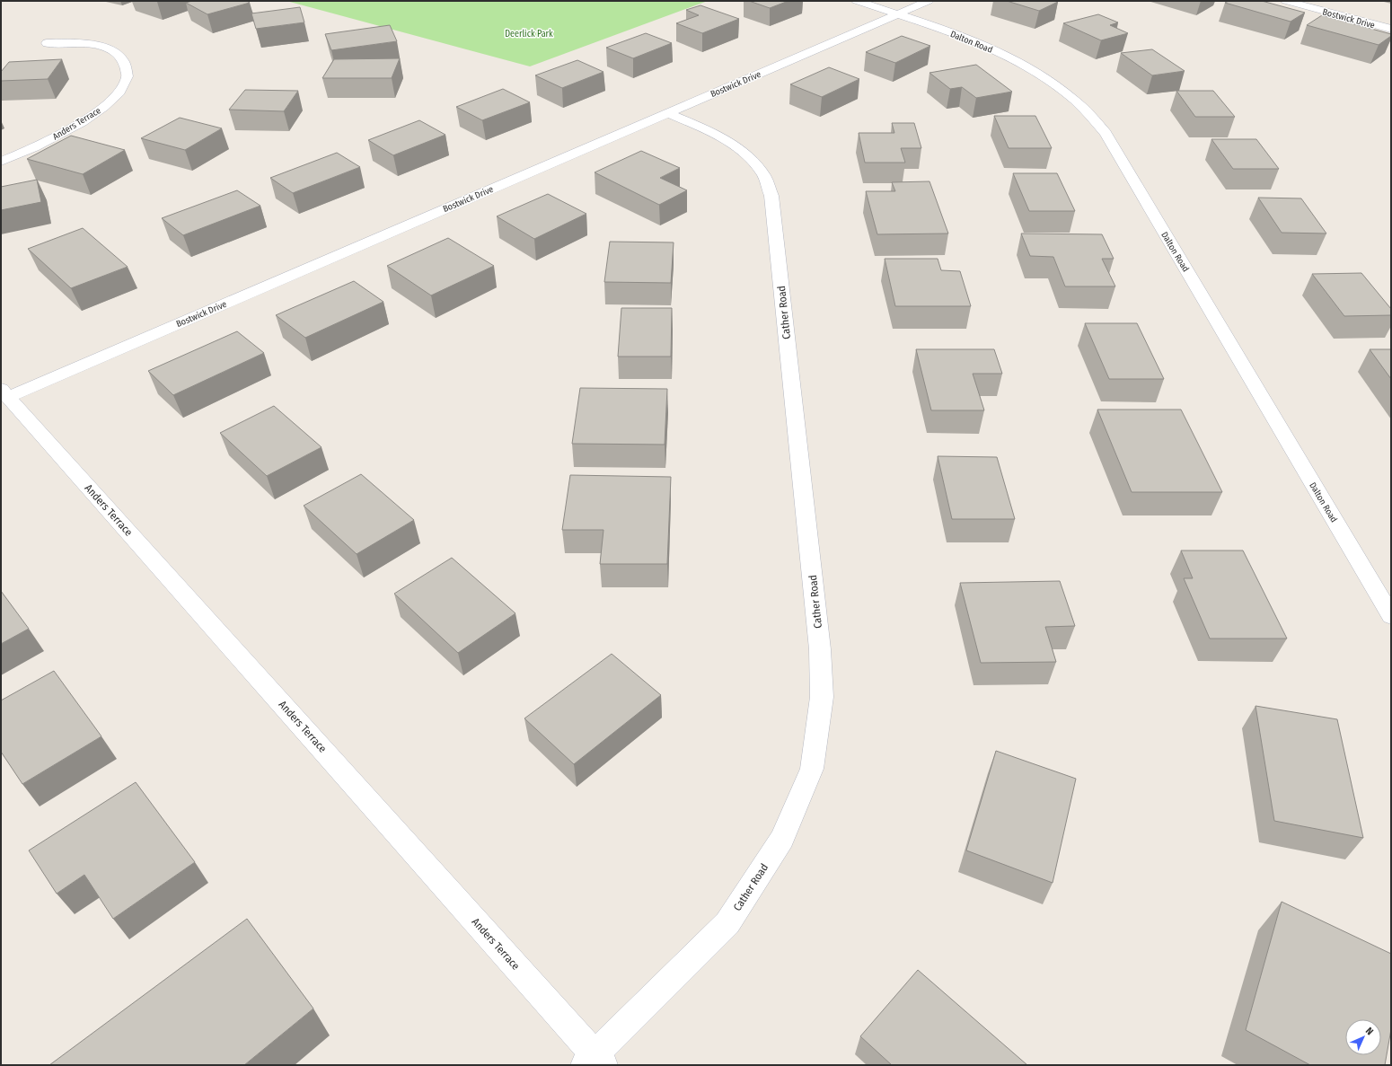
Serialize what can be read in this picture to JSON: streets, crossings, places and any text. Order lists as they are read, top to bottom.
{
  "streets": {
    "street": [
      "Bostwick Drive",
      "Dalton Road",
      "Anders Terrace",
      "Cather Road"
    ]
  },
  "crossings": [
    ["Bostwick Drive", "Dalton Road"],
    ["Bostwick Drive", "Anders Terrace"],
    ["Bostwick Drive", "Cather Road"],
    ["Anders Terrace", "Cather Road"]
  ],
  "parks": ["Deerlick Park"],
  "north": "top right"
}
